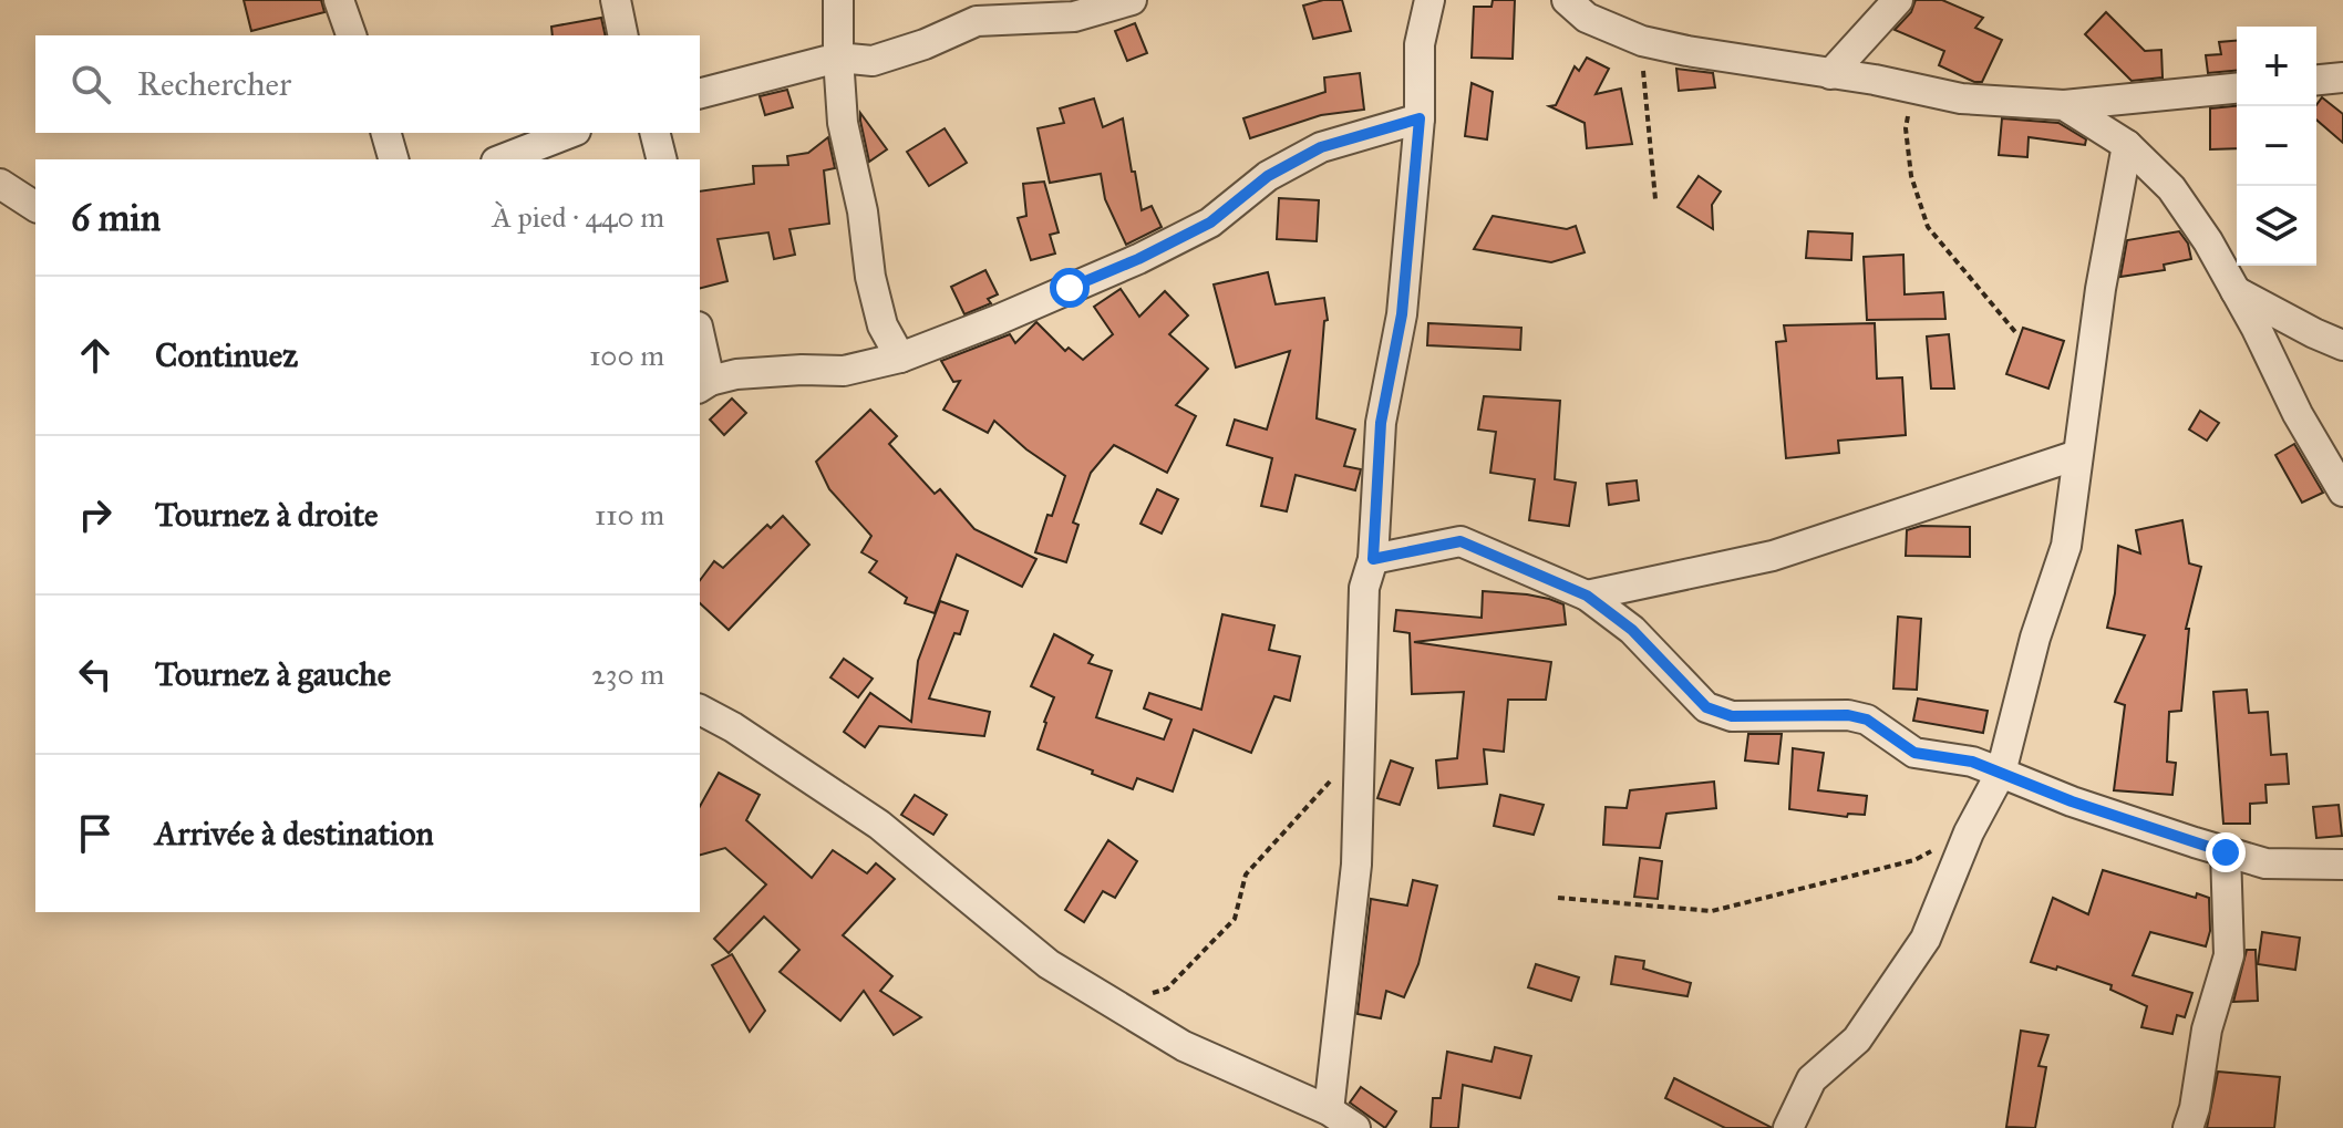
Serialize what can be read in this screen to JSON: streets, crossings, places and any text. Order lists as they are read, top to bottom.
{
  "page": {
    "map_buttons": ["+", "−"],
    "search": "Rechercher",
    "heading": ["6 min", "À pied · 440 m"],
    "list": [
      ["Continuez", "100 m"],
      ["Tournez à droite", "110 m"],
      ["Tournez à gauche", "230 m"],
      "Arrivée à destination"
    ]
  }
}
